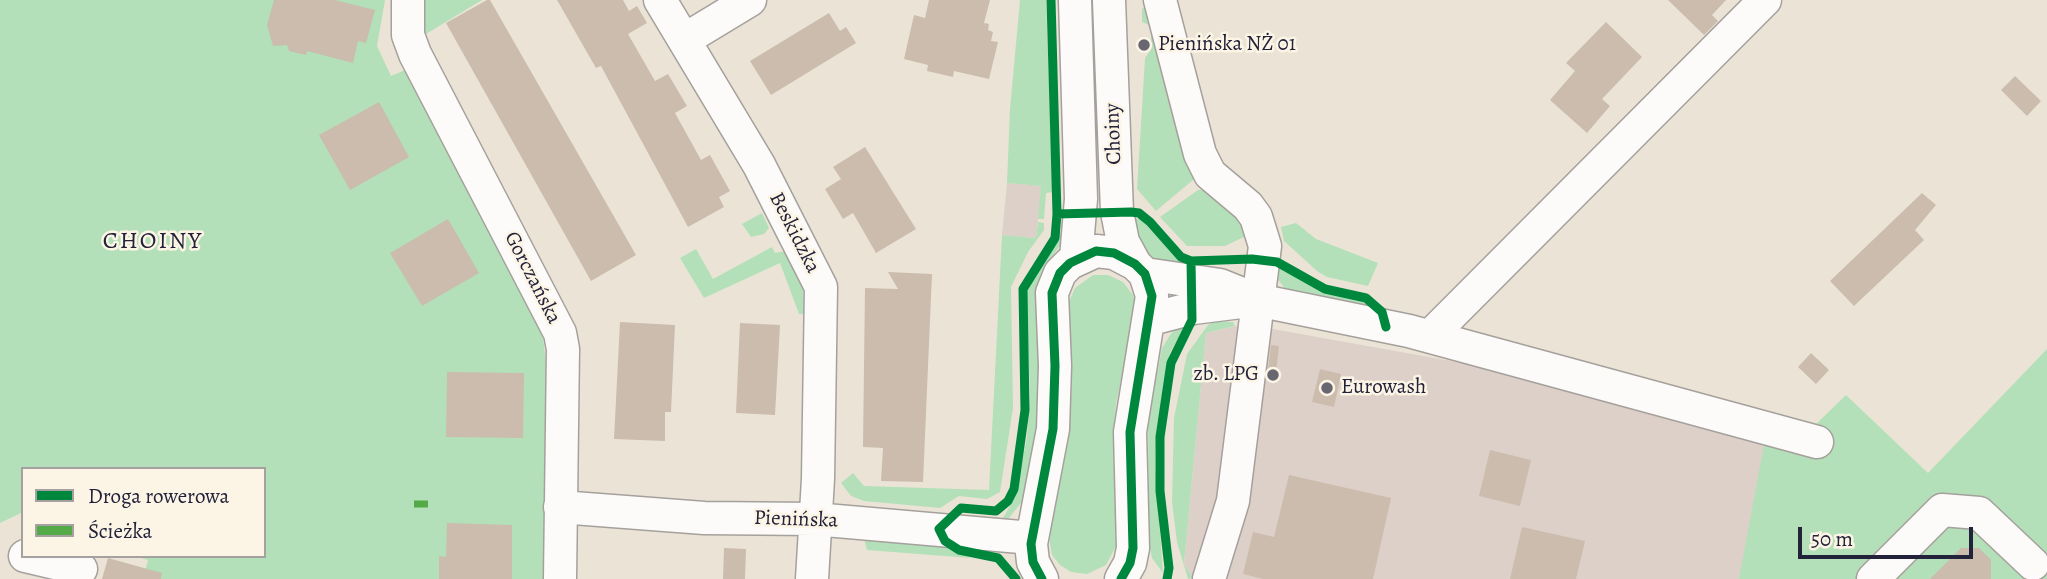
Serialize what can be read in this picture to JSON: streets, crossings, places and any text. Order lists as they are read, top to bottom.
{
  "streets": {
    "street": [
      "Choiny",
      "Beskidzka",
      "Gorczańska",
      "Pienińska"
    ]
  },
  "crossings": [
    ["Beskidzka", "Pienińska"],
    ["Gorczańska", "Pienińska"]
  ],
  "districts": ["CHOINY"],
  "places": ["Pienińska NŻ 01", "zb. LPG", "Eurowash"],
  "legend": ["Droga rowerowa", "Ścieżka"],
  "scale_bar": "50 m"
}
